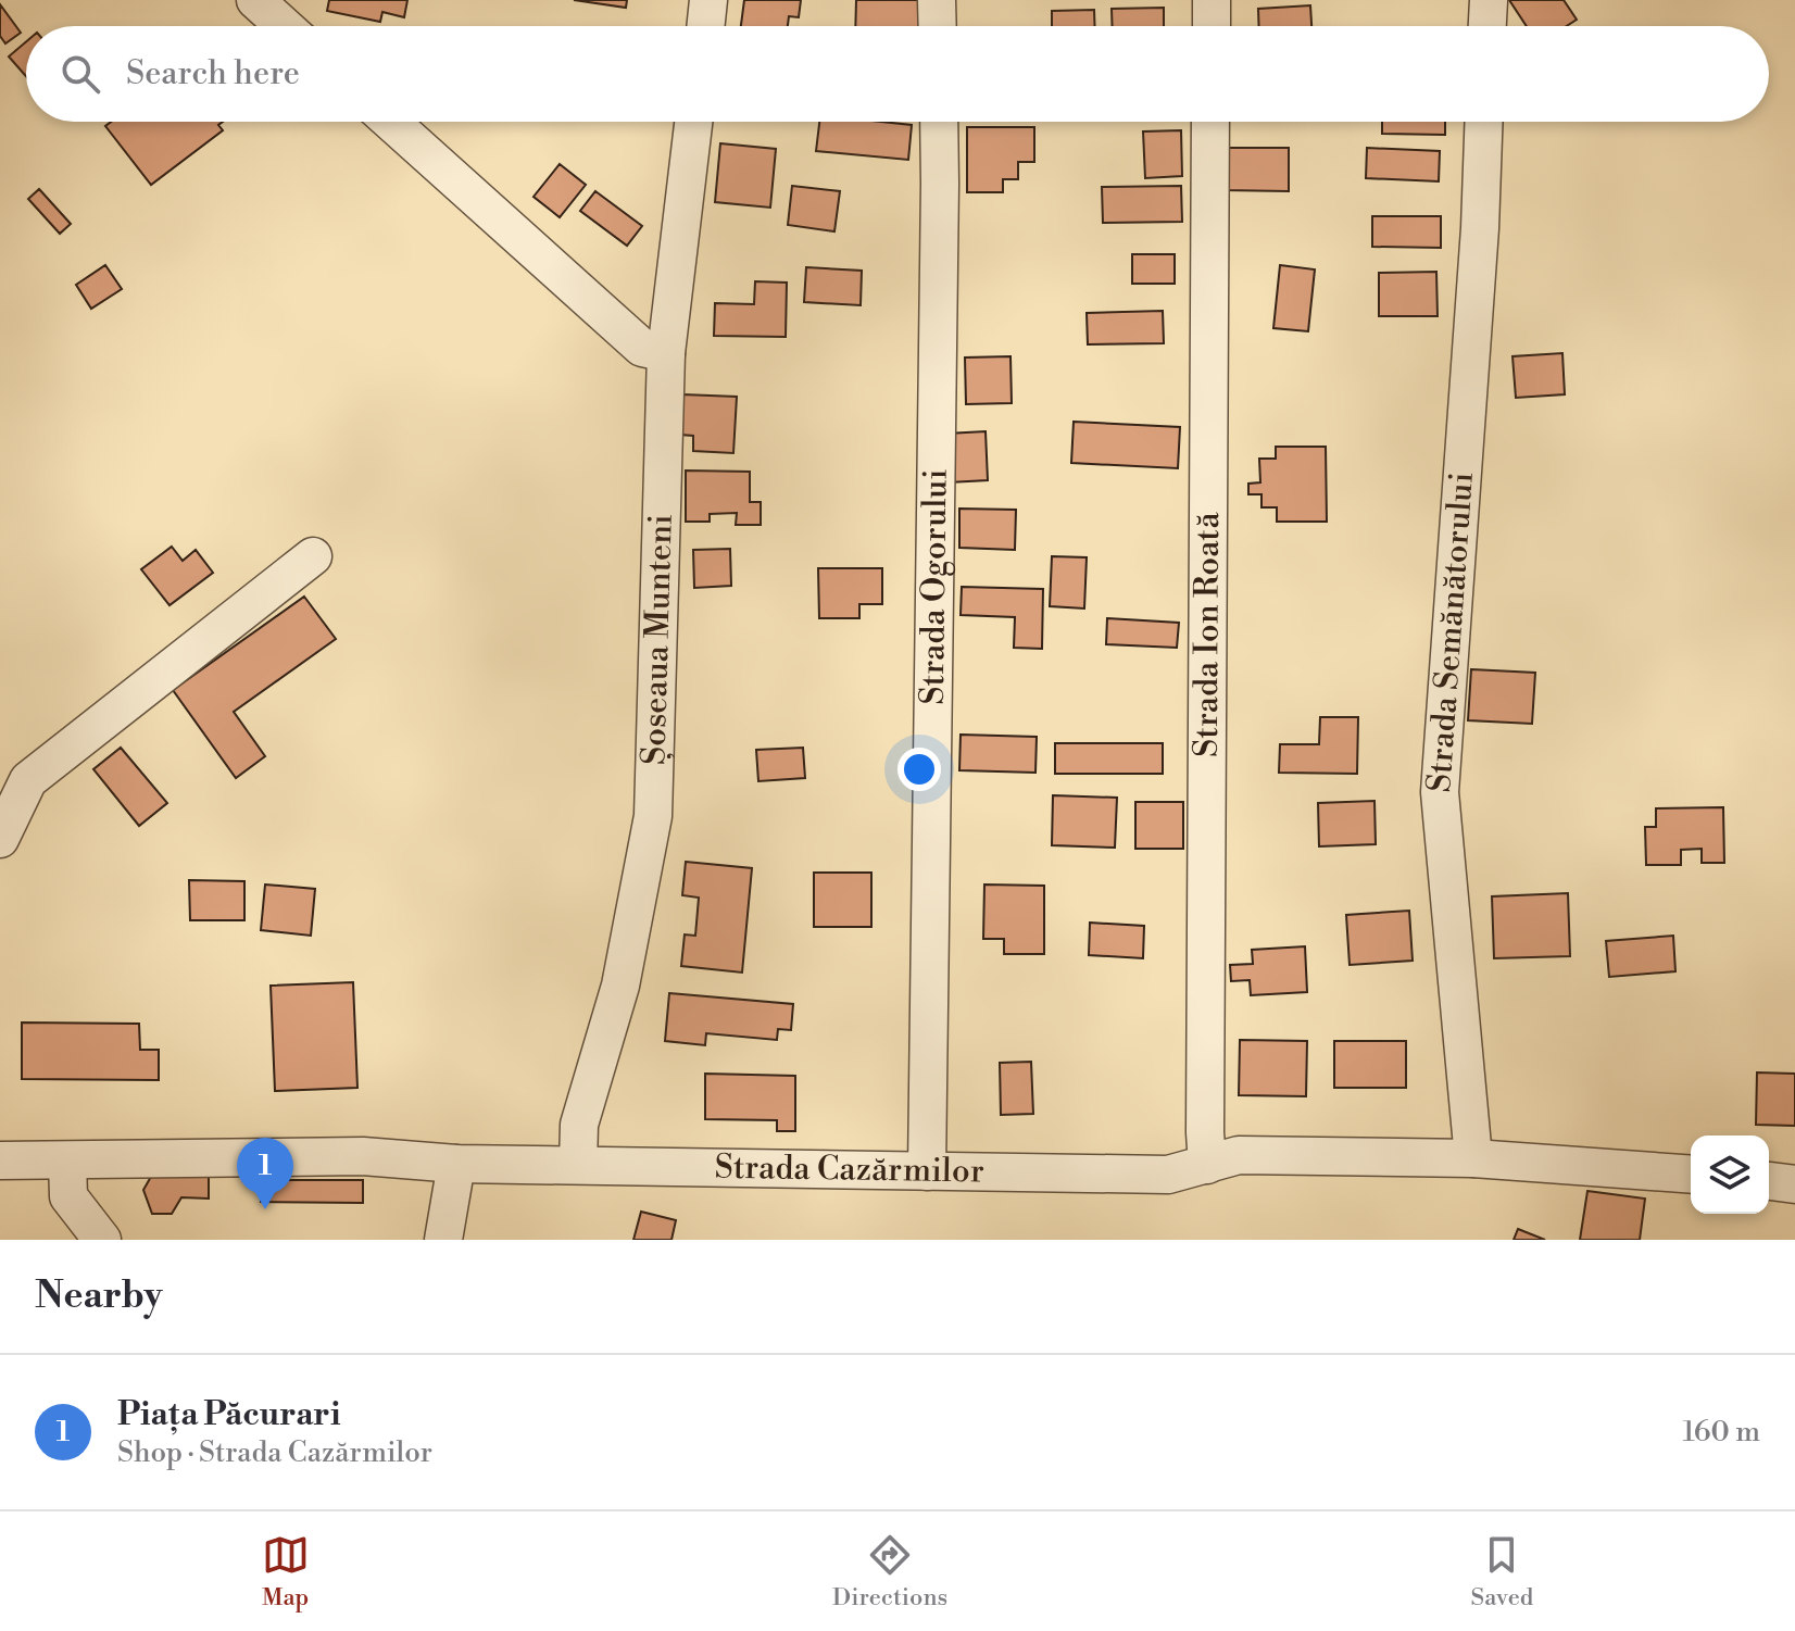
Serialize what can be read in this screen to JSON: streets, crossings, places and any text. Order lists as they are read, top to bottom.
{
  "streets": {
    "street": [
      "Strada Ogorului",
      "Strada Semănătorului",
      "Strada Ion Roată",
      "Șoseaua Munteni",
      "Strada Cazărmilor"
    ]
  },
  "crossings": [
    ["Strada Ogorului", "Strada Cazărmilor"],
    ["Strada Semănătorului", "Strada Cazărmilor"],
    ["Strada Ion Roată", "Strada Cazărmilor"],
    ["Șoseaua Munteni", "Strada Cazărmilor"]
  ],
  "page": {
    "search": "Search here",
    "pins": "1",
    "heading": "Nearby",
    "list": [
      {
        "mark": "1",
        "name": "Piața Păcurari",
        "note": "Shop · Strada Cazărmilor",
        "value": "160 m"
      }
    ],
    "nav": ["Map", "Directions", "Saved"]
  }
}
